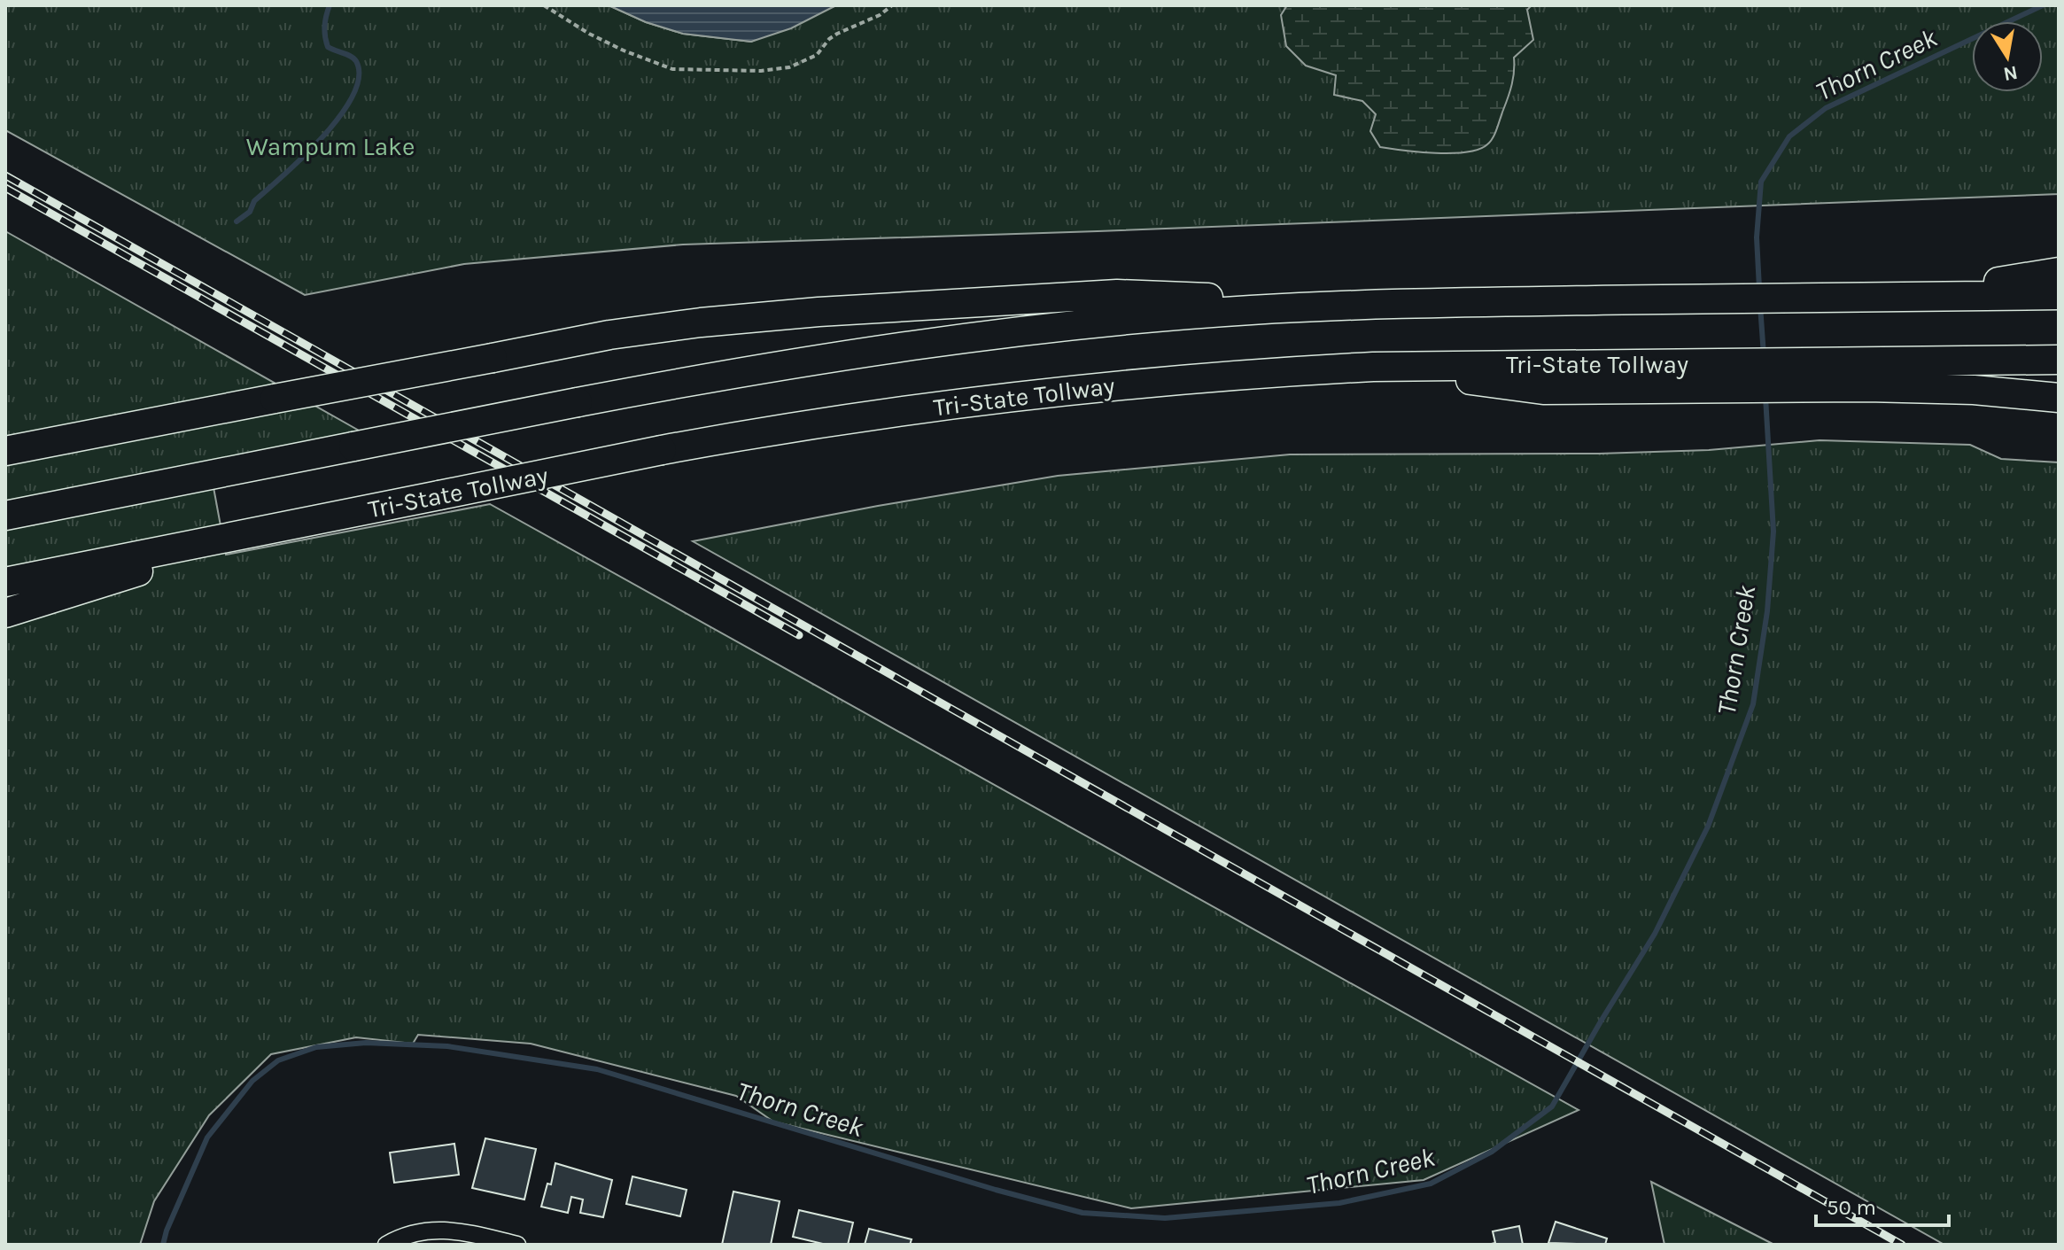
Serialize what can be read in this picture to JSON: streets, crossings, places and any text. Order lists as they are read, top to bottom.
{
  "streets": {
    "highway": ["Tri-State Tollway"]
  },
  "water": ["Thorn Creek"],
  "parks": ["Wampum Lake"],
  "scale_bar": "50 m",
  "north": "bottom"
}
